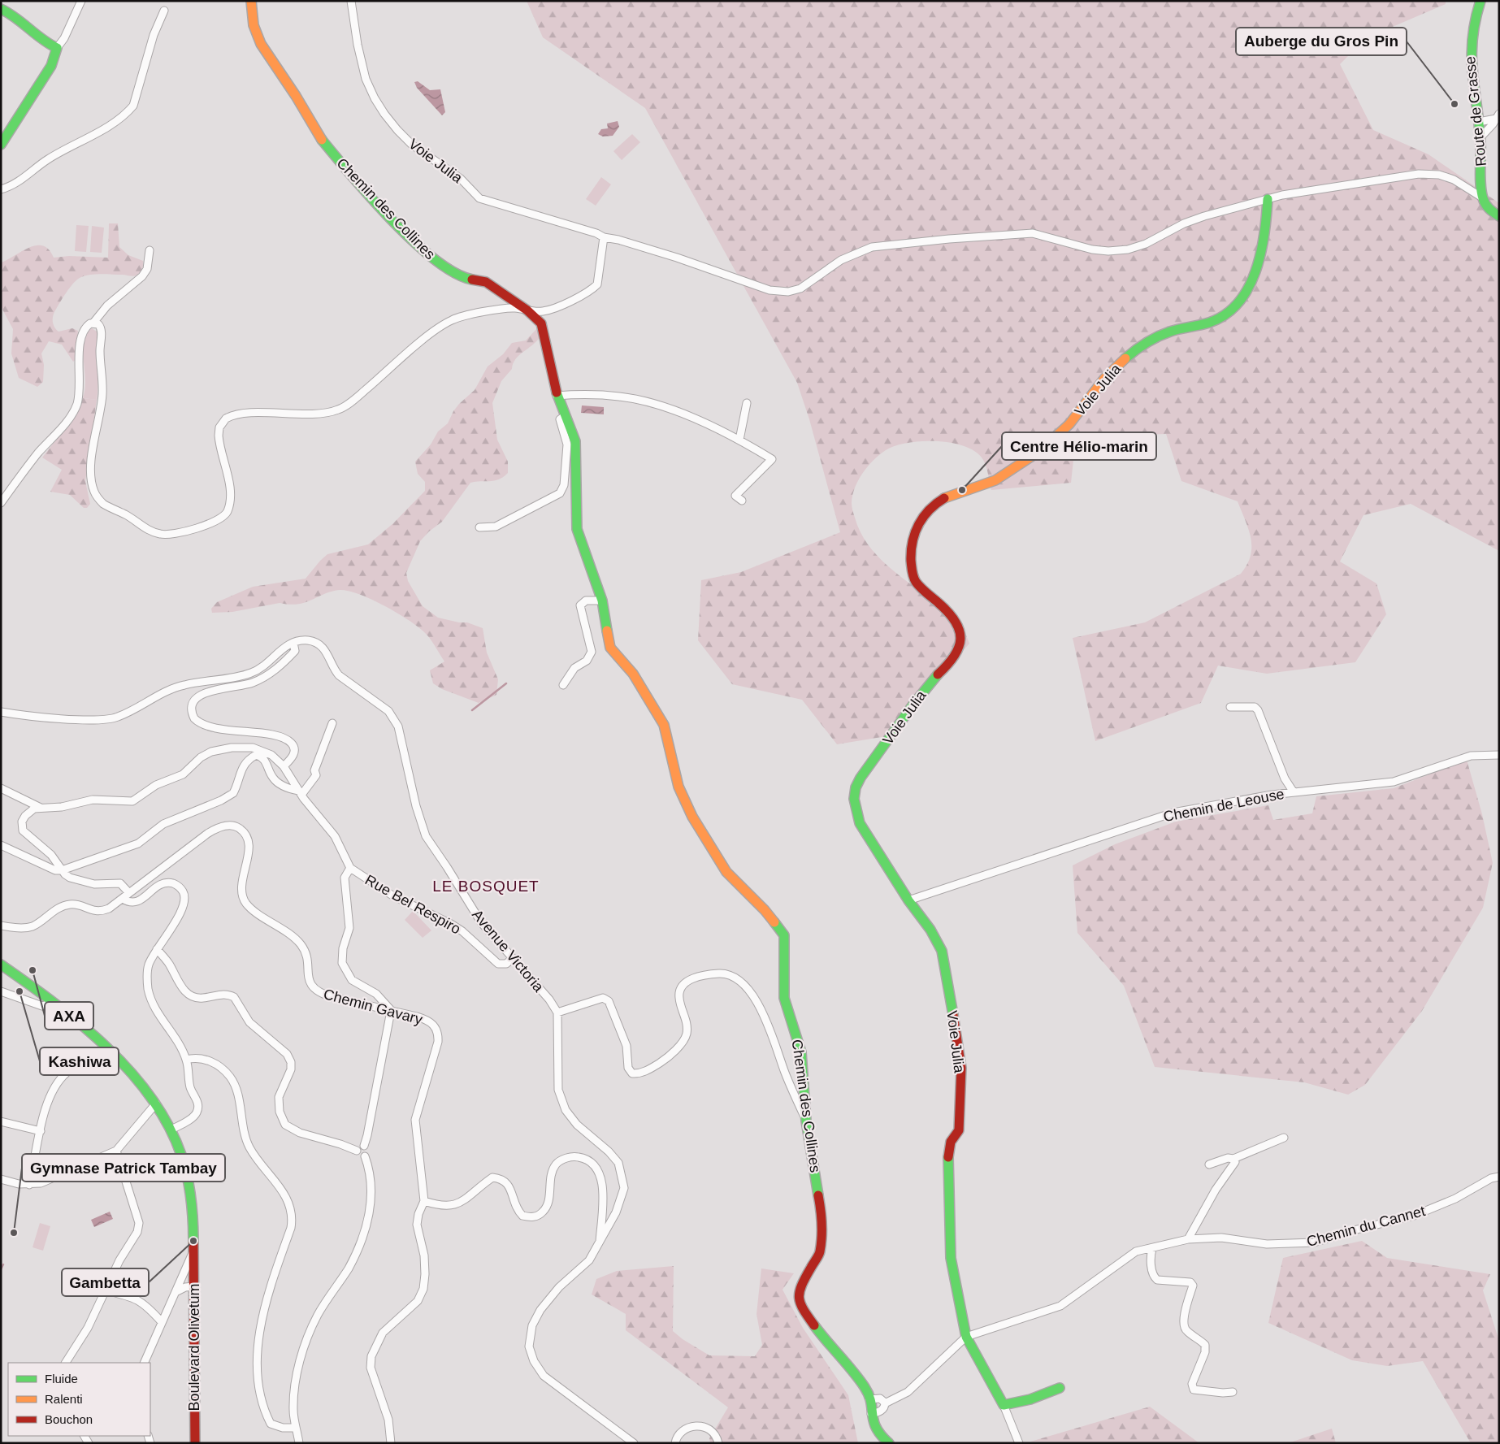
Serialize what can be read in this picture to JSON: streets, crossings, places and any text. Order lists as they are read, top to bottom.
{
  "streets": {
    "street": [
      "Route de Grasse",
      "Voie Julia",
      "Chemin des Collines",
      "Chemin de Leouse",
      "Rue Bel Respiro",
      "Avenue Victoria",
      "Chemin Gavary",
      "Chemin du Cannet",
      "Boulevard Olivetum"
    ]
  },
  "crossings": [
    ["Route de Grasse", "Voie Julia"],
    ["Voie Julia", "Chemin de Leouse"],
    ["Voie Julia", "Chemin du Cannet"],
    ["Chemin des Collines", "Chemin du Cannet"],
    ["Rue Bel Respiro", "Avenue Victoria"]
  ],
  "districts": ["LE BOSQUET"],
  "places": [
    "Auberge du Gros Pin",
    "Centre Hélio-marin",
    "AXA",
    "Kashiwa",
    "Gymnase Patrick Tambay",
    "Gambetta"
  ],
  "legend": ["Fluide", "Ralenti", "Bouchon"]
}
